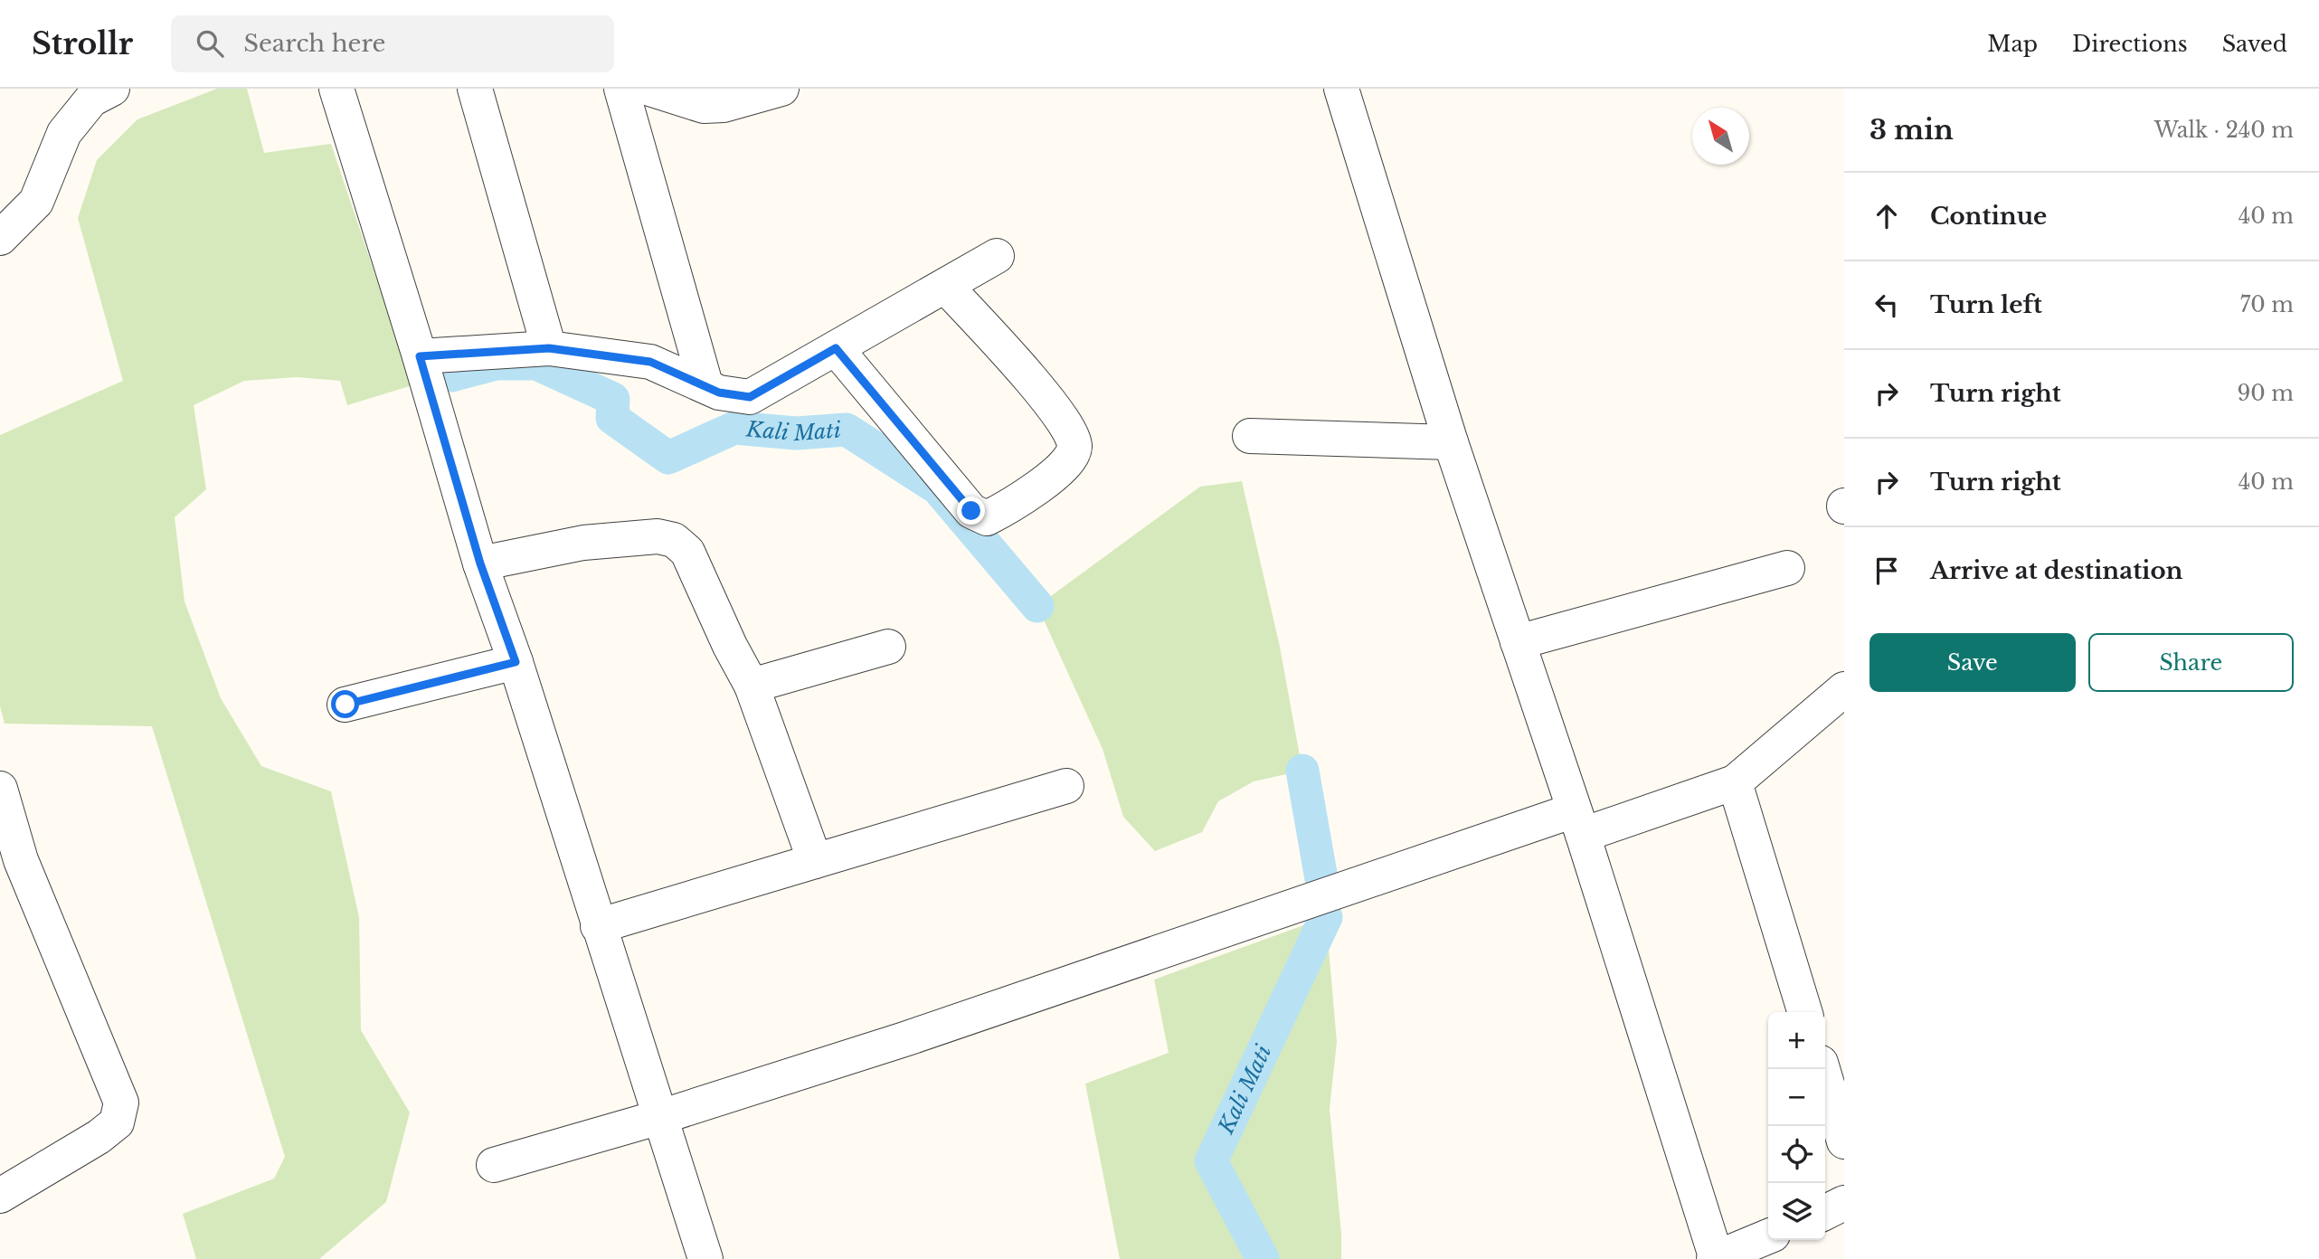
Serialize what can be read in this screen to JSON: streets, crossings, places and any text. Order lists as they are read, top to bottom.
{
  "water": ["Kali Mati"],
  "north": "top left",
  "page": {
    "header": "Strollr",
    "search": "Search here",
    "nav": ["Map", "Directions", "Saved"],
    "heading": ["3 min", "Walk · 240 m"],
    "list": [
      ["Continue", "40 m"],
      ["Turn left", "70 m"],
      ["Turn right", "90 m"],
      ["Turn right", "40 m"],
      "Arrive at destination"
    ],
    "buttons": ["Save", "Share"],
    "map_buttons": ["+", "−"]
  }
}
